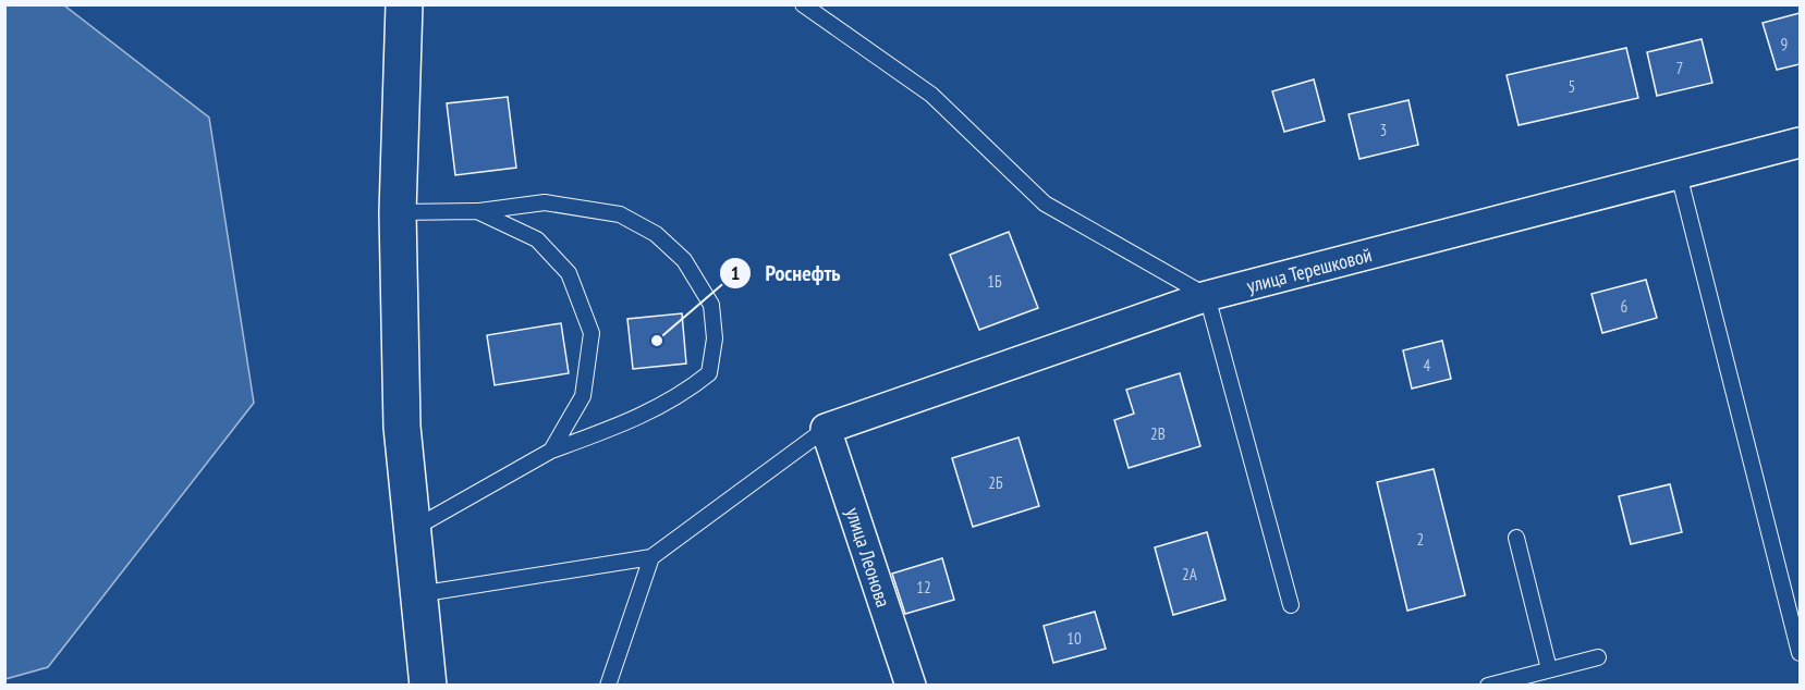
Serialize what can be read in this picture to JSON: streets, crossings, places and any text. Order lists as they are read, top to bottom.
{
  "streets": {
    "street": ["улица Терешковой", "улица Леонова"]
  },
  "crossings": [
    ["улица Терешковой", "улица Леонова"]
  ],
  "places": ["Роснефть"],
  "house_numbers": [
    "9",
    "7",
    "5",
    "3",
    "1Б",
    "6",
    "4",
    "2В",
    "2Б",
    "2",
    "2А",
    "12",
    "10"
  ]
}
